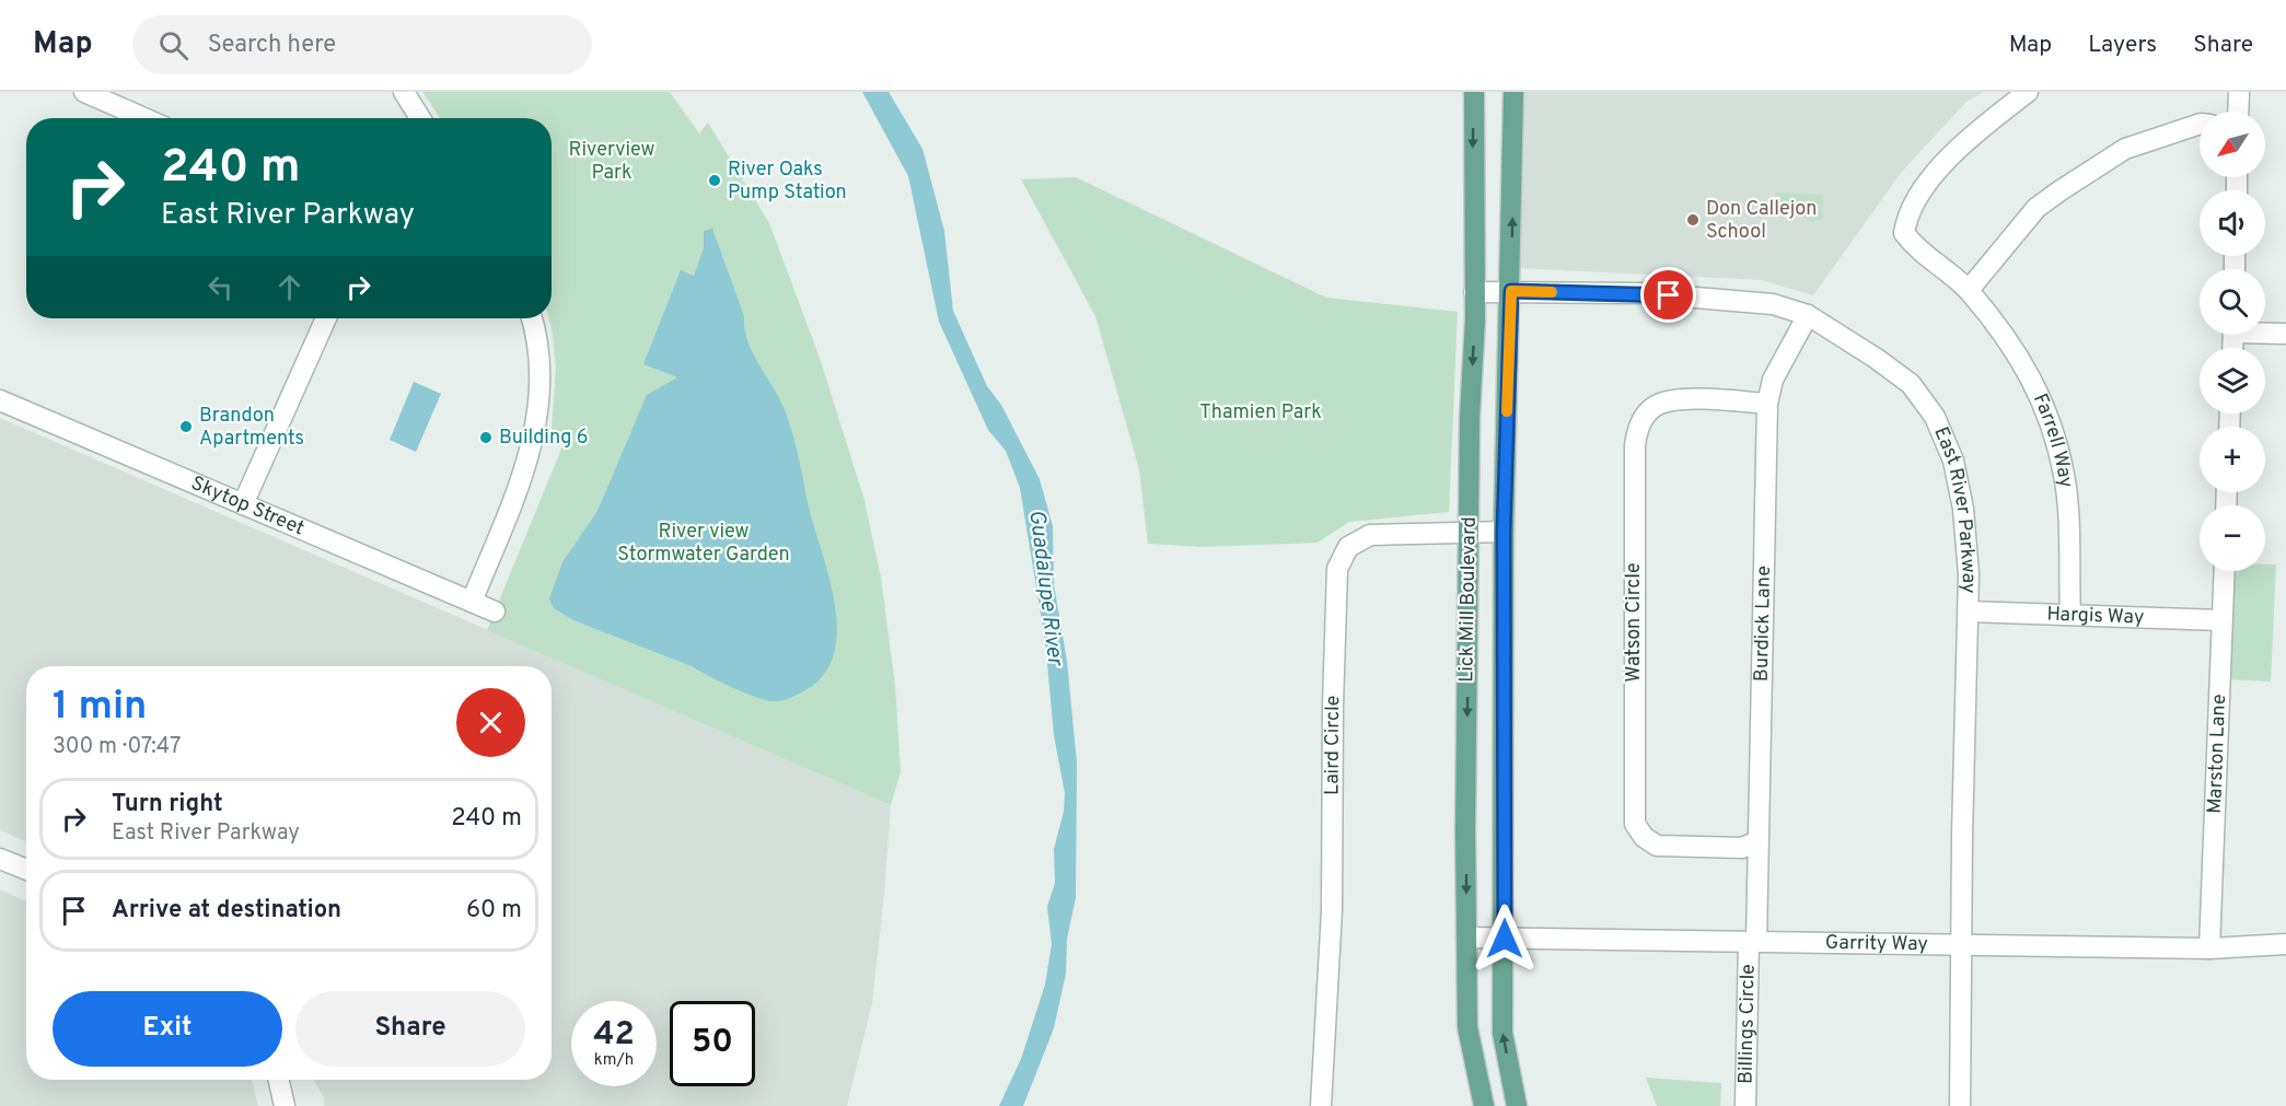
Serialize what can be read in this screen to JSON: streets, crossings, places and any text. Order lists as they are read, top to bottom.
{
  "streets": {
    "main road": ["Lick Mill Boulevard"],
    "street": [
      "Farrell Way",
      "Skytop Street",
      "East River Parkway",
      "Hargis Way",
      "Watson Circle",
      "Burdick Lane",
      "Laird Circle",
      "Marston Lane",
      "Garrity Way",
      "Billings Circle"
    ]
  },
  "crossings": [
    ["Farrell Way", "Hargis Way"],
    ["East River Parkway", "Lick Mill Boulevard"],
    ["East River Parkway", "Hargis Way"],
    ["East River Parkway", "Burdick Lane"],
    ["East River Parkway", "Garrity Way"],
    ["Lick Mill Boulevard", "Laird Circle"],
    ["Lick Mill Boulevard", "Garrity Way"],
    ["Hargis Way", "Marston Lane"],
    ["Watson Circle", "Burdick Lane"],
    ["Burdick Lane", "Garrity Way"],
    ["Burdick Lane", "Billings Circle"],
    ["Marston Lane", "Garrity Way"],
    ["Garrity Way", "Billings Circle"]
  ],
  "water": ["Guadalupe River"],
  "parks": ["Riverview Park", "Thamien Park", "River view Stormwater Garden"],
  "places": [
    "River Oaks Pump Station",
    "Don Callejon School",
    "Brandon Apartments",
    "Building 6"
  ],
  "north": "bottom left",
  "page": {
    "header": "Map",
    "search": "Search here",
    "nav": ["Map", "Layers", "Share"],
    "map_buttons": ["+", "−"],
    "turn": ["240 m", "East River Parkway"],
    "heading": ["1 min", "300 m · 07:47"],
    "list": [
      {
        "name": "Turn right",
        "note": "East River Parkway",
        "value": "240 m"
      },
      {
        "name": "Arrive at destination",
        "value": "60 m"
      }
    ],
    "buttons": ["Exit", "Share"],
    "speed": "42 km/h",
    "limit": "50"
  }
}
